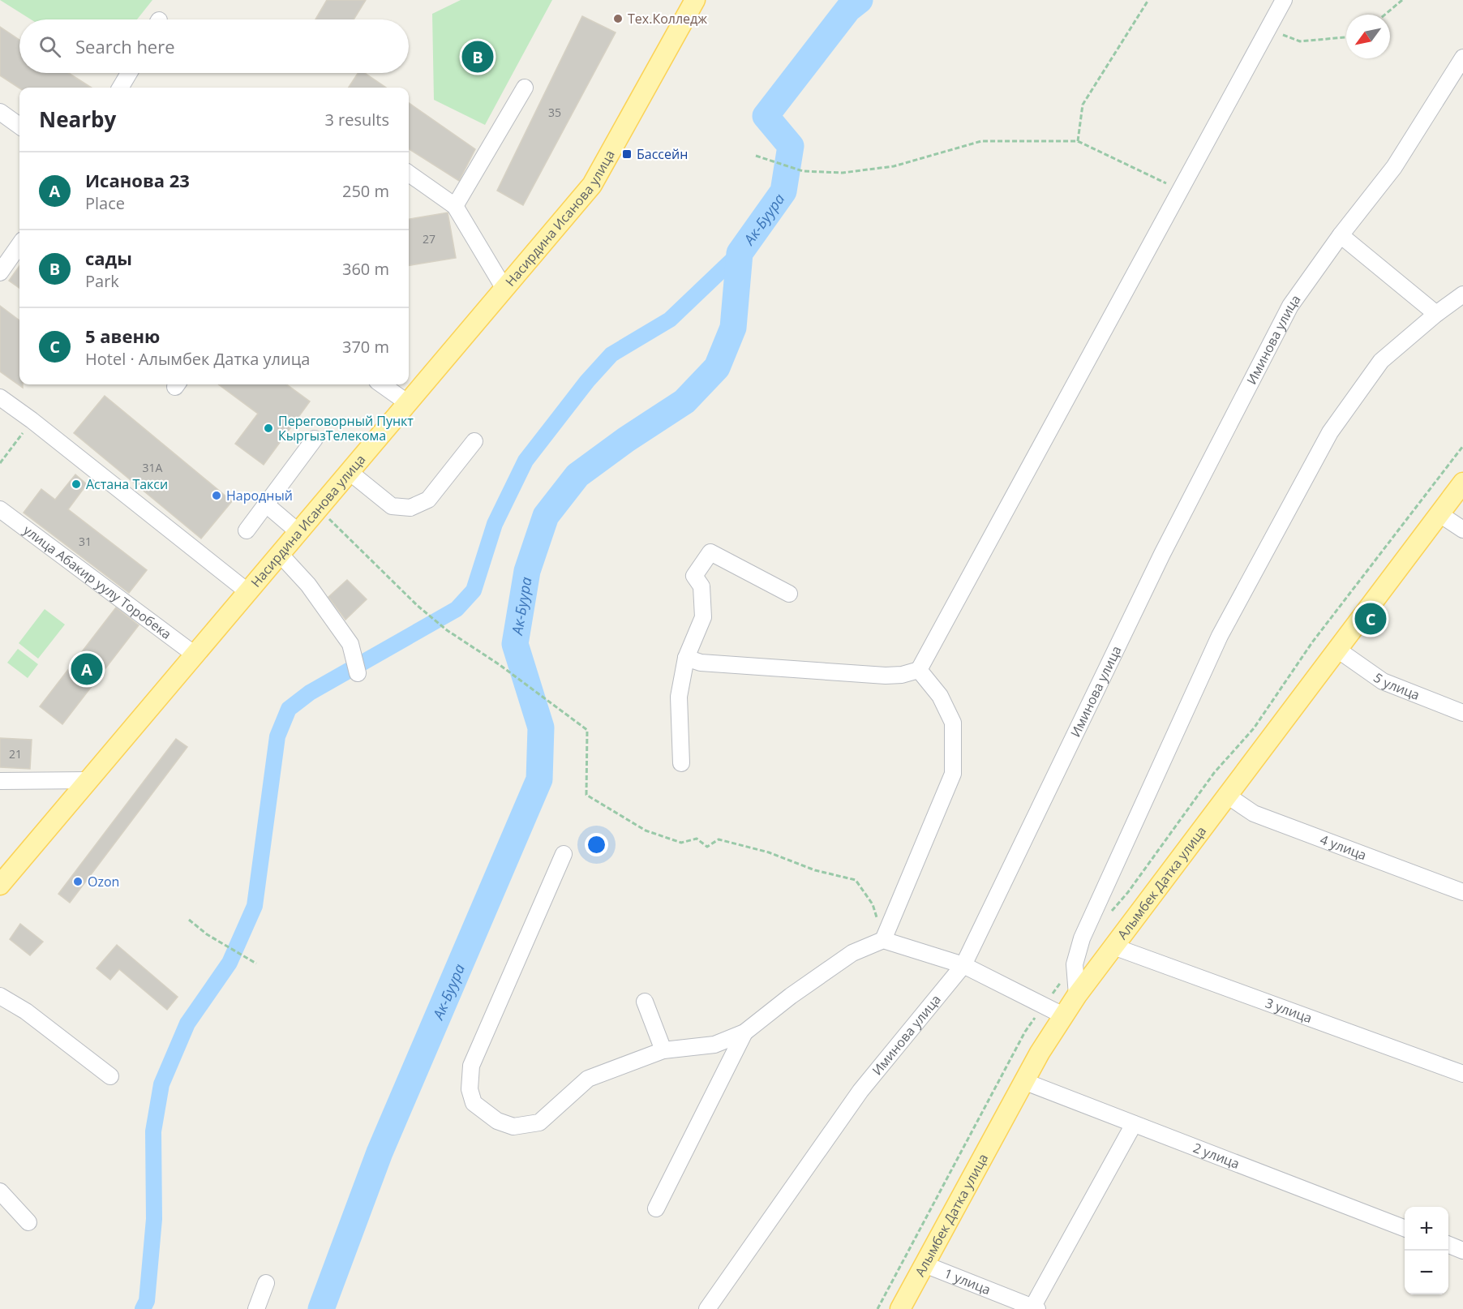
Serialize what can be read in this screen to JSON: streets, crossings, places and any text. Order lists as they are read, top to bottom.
{
  "streets": {
    "main road": ["Насирдина Исанова улица", "Алымбек Датка улица"],
    "street": [
      "Иминова улица",
      "улица Абакир уулу Торобека",
      "5 улица",
      "4 улица",
      "3 улица",
      "2 улица",
      "1 улица"
    ]
  },
  "crossings": [
    ["Насирдина Исанова улица", "улица Абакир уулу Торобека"],
    ["5 улица", "Алымбек Датка улица"],
    ["4 улица", "Алымбек Датка улица"],
    ["Алымбек Датка улица", "3 улица"],
    ["Алымбек Датка улица", "2 улица"],
    ["Алымбек Датка улица", "1 улица"]
  ],
  "water": ["Ак-Буура"],
  "places": {
    "other": [
      "Тех.Колледж",
      "Переговорный Пункт КыргызТелекома",
      "Астана Такси",
      "Народный",
      "Ozon"
    ],
    "transit": ["Бассейн"]
  },
  "house_numbers": [
    "35",
    "27",
    "31А",
    "31",
    "21"
  ],
  "north": "bottom left",
  "page": {
    "search": "Search here",
    "pins": ["B", "C", "A"],
    "heading": ["Nearby", "3 results"],
    "list": [
      {
        "mark": "A",
        "name": "Исанова 23",
        "note": "Place",
        "value": "250 m"
      },
      {
        "mark": "B",
        "name": "сады",
        "note": "Park",
        "value": "360 m"
      },
      {
        "mark": "C",
        "name": "5 авеню",
        "note": "Hotel · Алымбек Датка улица",
        "value": "370 m"
      }
    ],
    "map_buttons": ["+", "−"]
  }
}
